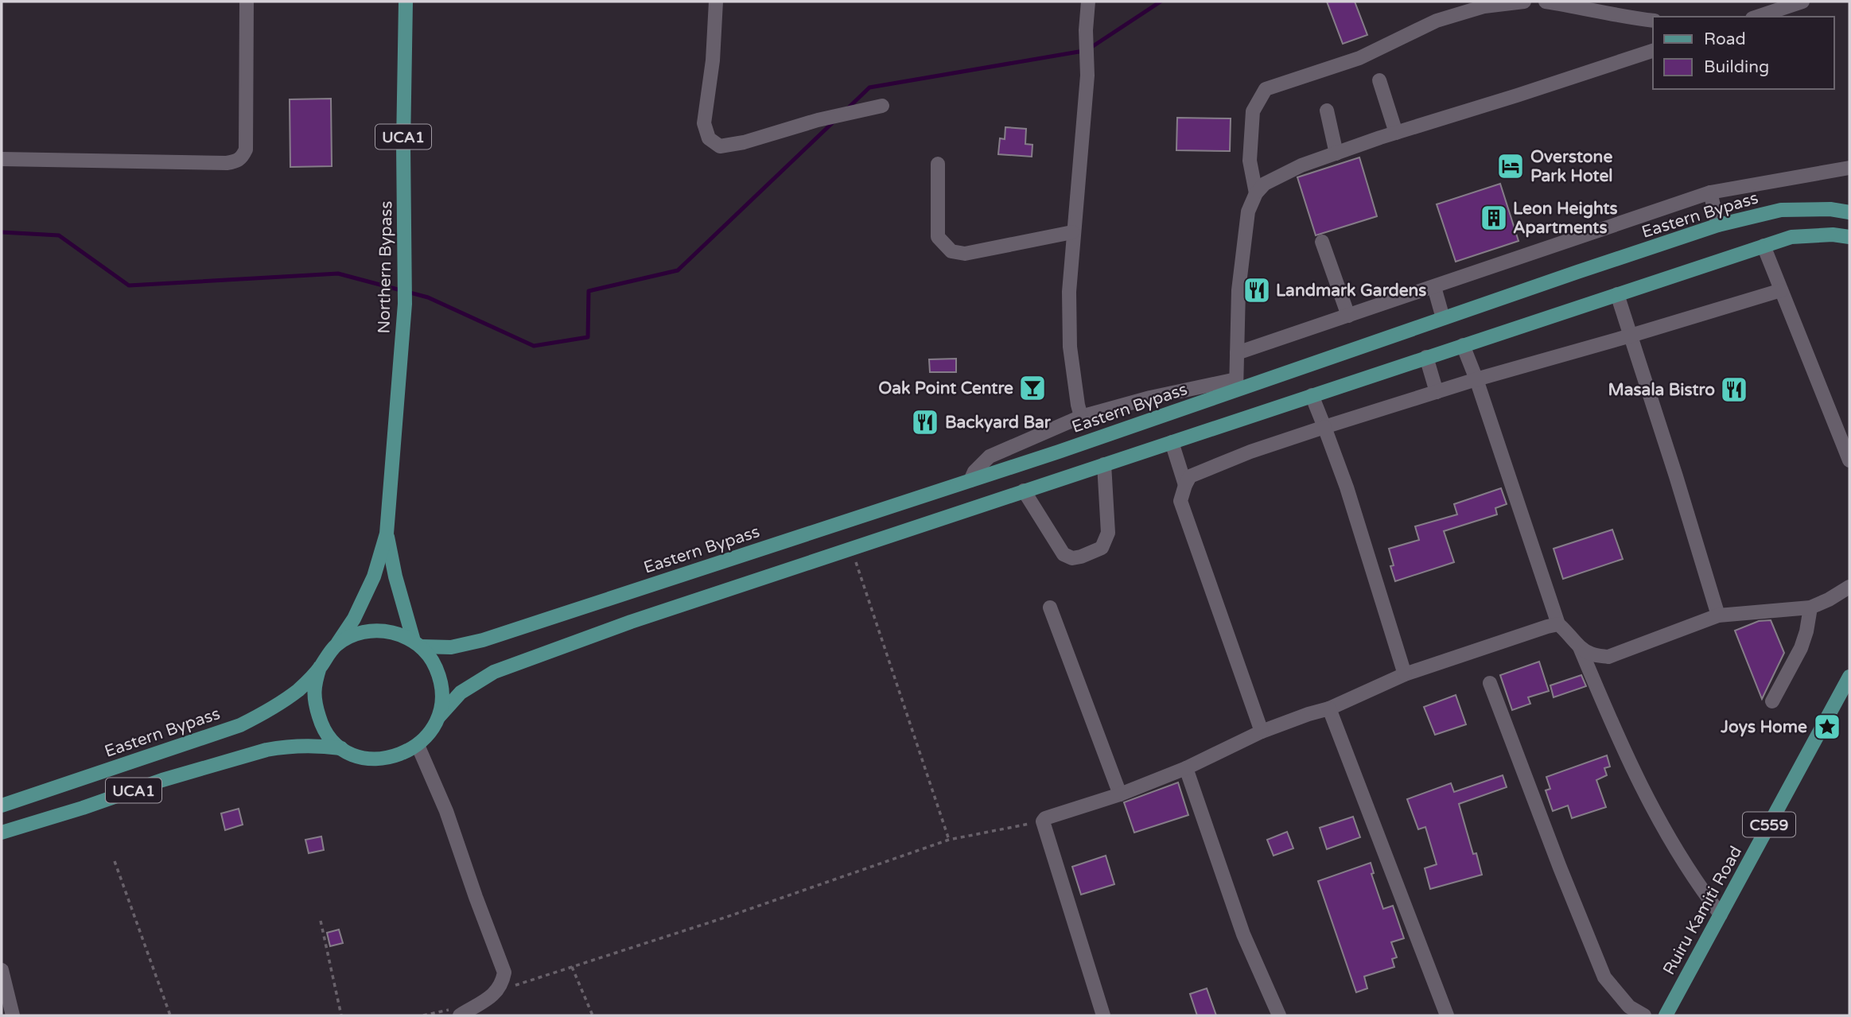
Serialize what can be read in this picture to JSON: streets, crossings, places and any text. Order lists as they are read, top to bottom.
{
  "streets": {
    "main road": [
      "UCA1",
      "Eastern Bypass",
      "Northern Bypass",
      "C559",
      "Ruiru Kamiti Road"
    ]
  },
  "crossings": [
    ["UCA1", "Eastern Bypass"],
    ["UCA1", "Northern Bypass"]
  ],
  "places": {
    "hotel": ["Overstone Park Hotel"],
    "building": ["Leon Heights Apartments"],
    "restaurant": ["Landmark Gardens", "Masala Bistro", "Backyard Bar"],
    "bar": ["Oak Point Centre"],
    "place": ["Joys Home"]
  },
  "legend": ["Road", "Building"]
}
